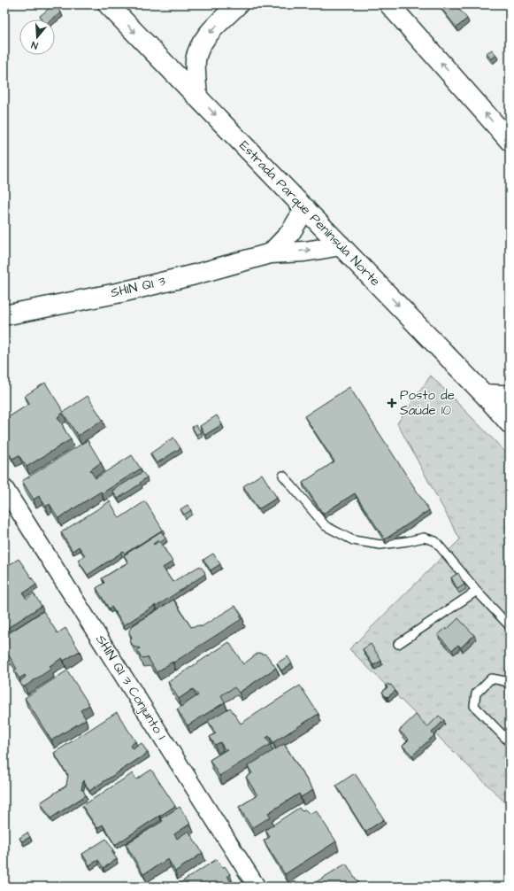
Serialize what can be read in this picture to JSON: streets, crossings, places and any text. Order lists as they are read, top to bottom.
{
  "streets": {
    "main road": ["Estrada Parque Península Norte", "SHIN QI 3"],
    "street": ["SHIN QI 3 Conjunto 1"]
  },
  "crossings": [
    ["Estrada Parque Península Norte", "SHIN QI 3"]
  ],
  "one_way": ["Estrada Parque Península Norte"],
  "places": {
    "health": ["Posto de Saúde 10"]
  },
  "north": "bottom"
}
